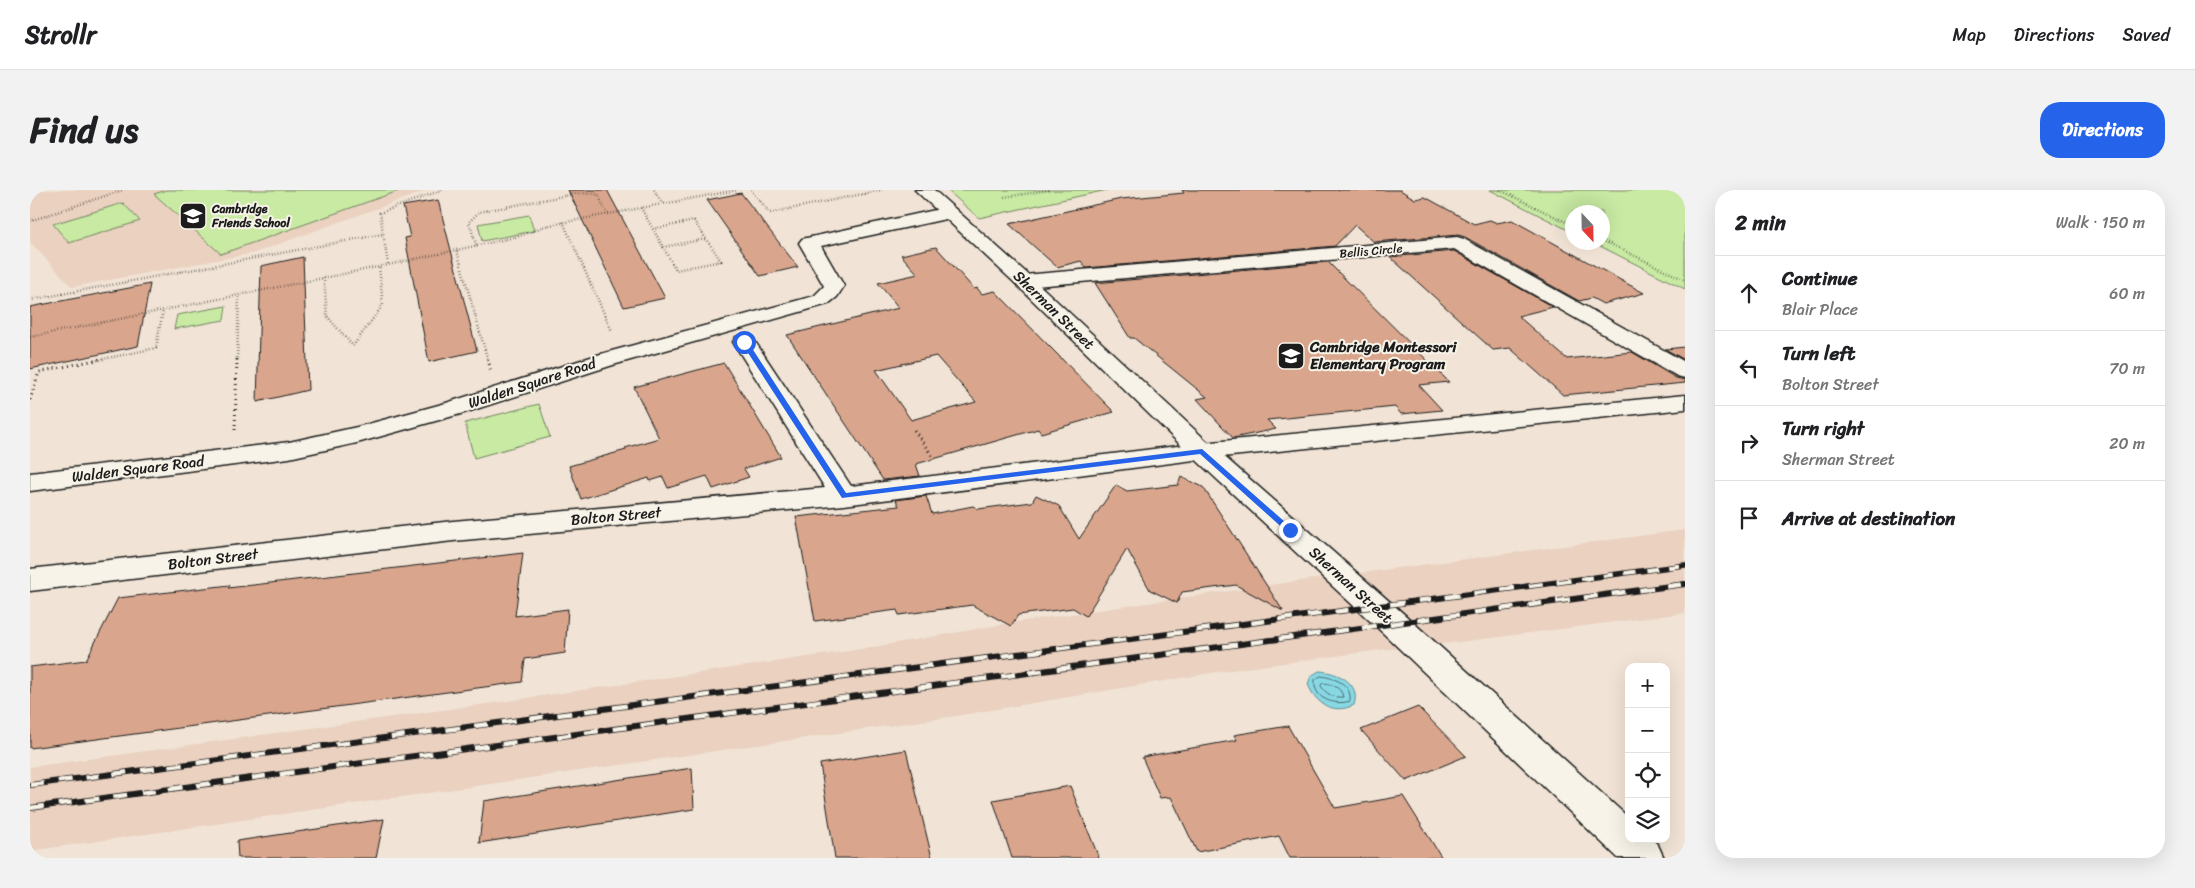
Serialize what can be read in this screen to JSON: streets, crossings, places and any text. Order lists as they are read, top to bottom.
{
  "streets": {
    "street": [
      "Bellis Circle",
      "Sherman Street",
      "Walden Square Road",
      "Bolton Street"
    ]
  },
  "crossings": [
    ["Bellis Circle", "Sherman Street"],
    ["Sherman Street", "Walden Square Road"],
    ["Sherman Street", "Bolton Street"]
  ],
  "places": {
    "school or university": ["Cambridge Friends School", "Cambridge Montessori Elementary Program"]
  },
  "north": "bottom",
  "page": {
    "header": "Strollr",
    "nav": ["Map", "Directions", "Saved"],
    "title": "Find us",
    "buttons": "Directions",
    "heading": ["2 min", "Walk · 150 m"],
    "list": [
      ["Continue", "Blair Place", "60 m"],
      ["Turn left", "Bolton Street", "70 m"],
      ["Turn right", "Sherman Street", "20 m"],
      "Arrive at destination"
    ],
    "map_buttons": ["+", "−"]
  }
}
